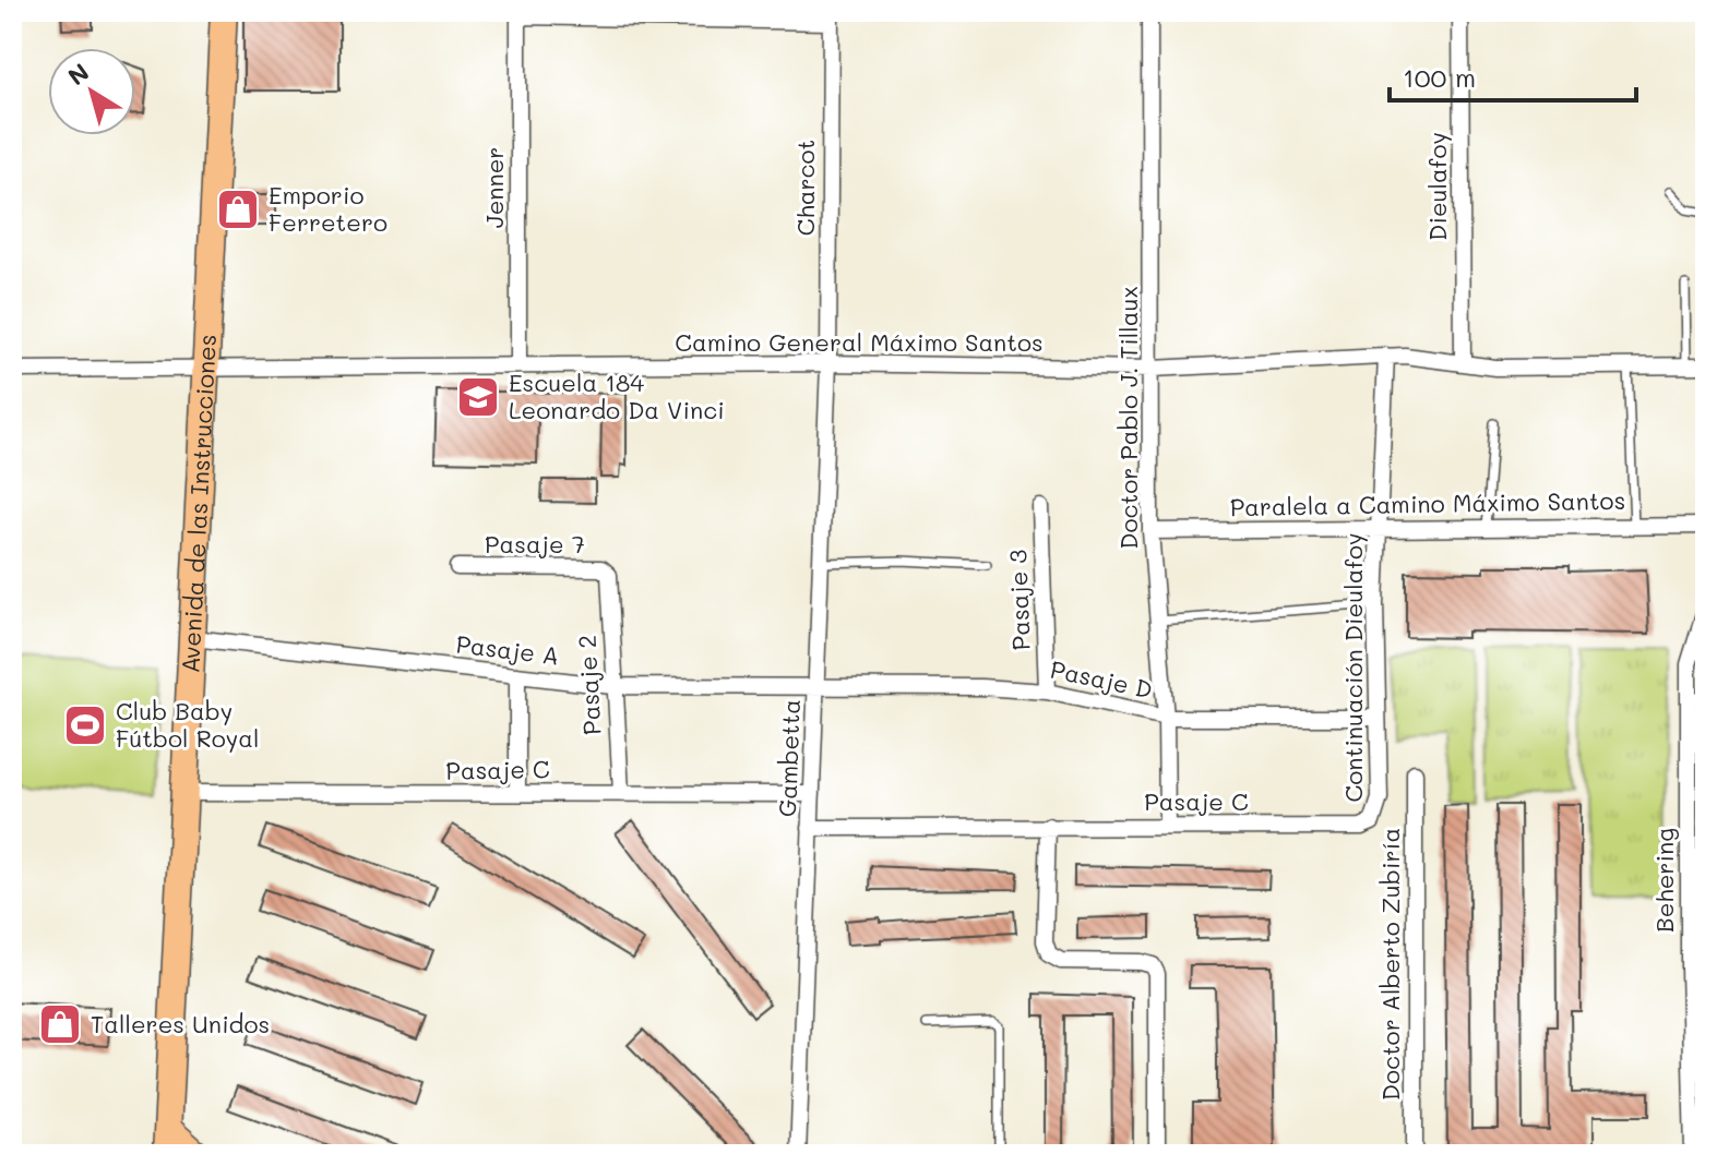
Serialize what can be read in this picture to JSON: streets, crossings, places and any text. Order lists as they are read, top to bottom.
{
  "streets": {
    "main road": ["Avenida de las Instrucciones"],
    "street": [
      "Dieulafoy",
      "Jenner",
      "Charcot",
      "Camino General Máximo Santos",
      "Doctor Pablo J. Tillaux",
      "Paralela a Camino Máximo Santos",
      "Pasaje 7",
      "Pasaje 3",
      "Pasaje A",
      "Continuación Dieulafoy",
      "Pasaje D",
      "Pasaje 2",
      "Gambetta",
      "Pasaje C",
      "Behering",
      "Doctor Alberto Zubiría"
    ]
  },
  "crossings": [
    ["Dieulafoy", "Camino General Máximo Santos"],
    ["Jenner", "Camino General Máximo Santos"],
    ["Charcot", "Camino General Máximo Santos"],
    ["Charcot", "Gambetta"],
    ["Camino General Máximo Santos", "Doctor Pablo J. Tillaux"],
    ["Camino General Máximo Santos", "Avenida de las Instrucciones"],
    ["Camino General Máximo Santos", "Continuación Dieulafoy"],
    ["Camino General Máximo Santos", "Gambetta"],
    ["Doctor Pablo J. Tillaux", "Paralela a Camino Máximo Santos"],
    ["Doctor Pablo J. Tillaux", "Pasaje D"],
    ["Doctor Pablo J. Tillaux", "Pasaje C"],
    ["Paralela a Camino Máximo Santos", "Continuación Dieulafoy"],
    ["Avenida de las Instrucciones", "Pasaje A"],
    ["Avenida de las Instrucciones", "Pasaje C"],
    ["Pasaje 7", "Pasaje 2"],
    ["Pasaje 3", "Pasaje D"],
    ["Pasaje A", "Pasaje D"],
    ["Pasaje A", "Pasaje 2"],
    ["Pasaje A", "Gambetta"],
    ["Continuación Dieulafoy", "Pasaje D"],
    ["Continuación Dieulafoy", "Pasaje C"],
    ["Pasaje D", "Gambetta"],
    ["Pasaje 2", "Pasaje C"],
    ["Gambetta", "Pasaje C"]
  ],
  "places": {
    "shop": ["Emporio Ferretero", "Talleres Unidos"],
    "school or university": ["Escuela 184 Leonardo Da Vinci"],
    "sports": ["Club Baby Fútbol Royal"]
  },
  "scale_bar": "100 m",
  "north": "top left"
}
